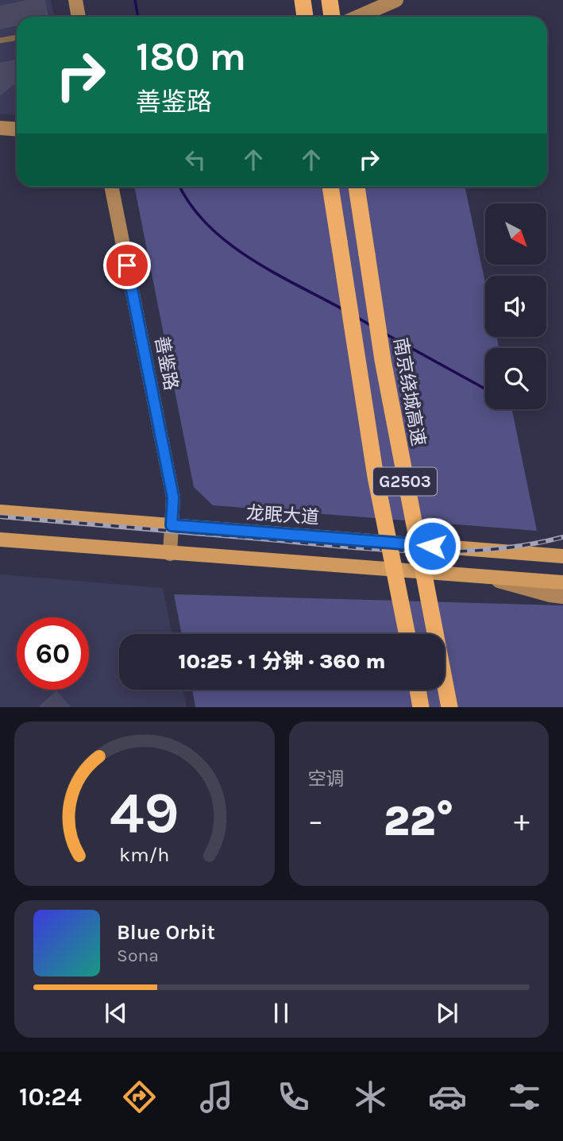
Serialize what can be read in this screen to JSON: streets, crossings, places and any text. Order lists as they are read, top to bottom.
{
  "streets": {
    "highway": ["南京绕城高速", "G2503"],
    "main road": ["龙眠大道"],
    "street": ["善鉴路"]
  },
  "crossings": [
    ["善鉴路", "龙眠大道"]
  ],
  "north": "bottom right",
  "page": {
    "turn": ["180 m", "善鉴路"],
    "limit": "60",
    "trip": "10:25 · 1 分钟 · 360 m",
    "tile": "空调",
    "heat": ["−", "22°", "+"],
    "song": ["Blue Orbit", "Sona"],
    "tabs": "10:24",
    "gauge": ["49", "km/h"]
  }
}
